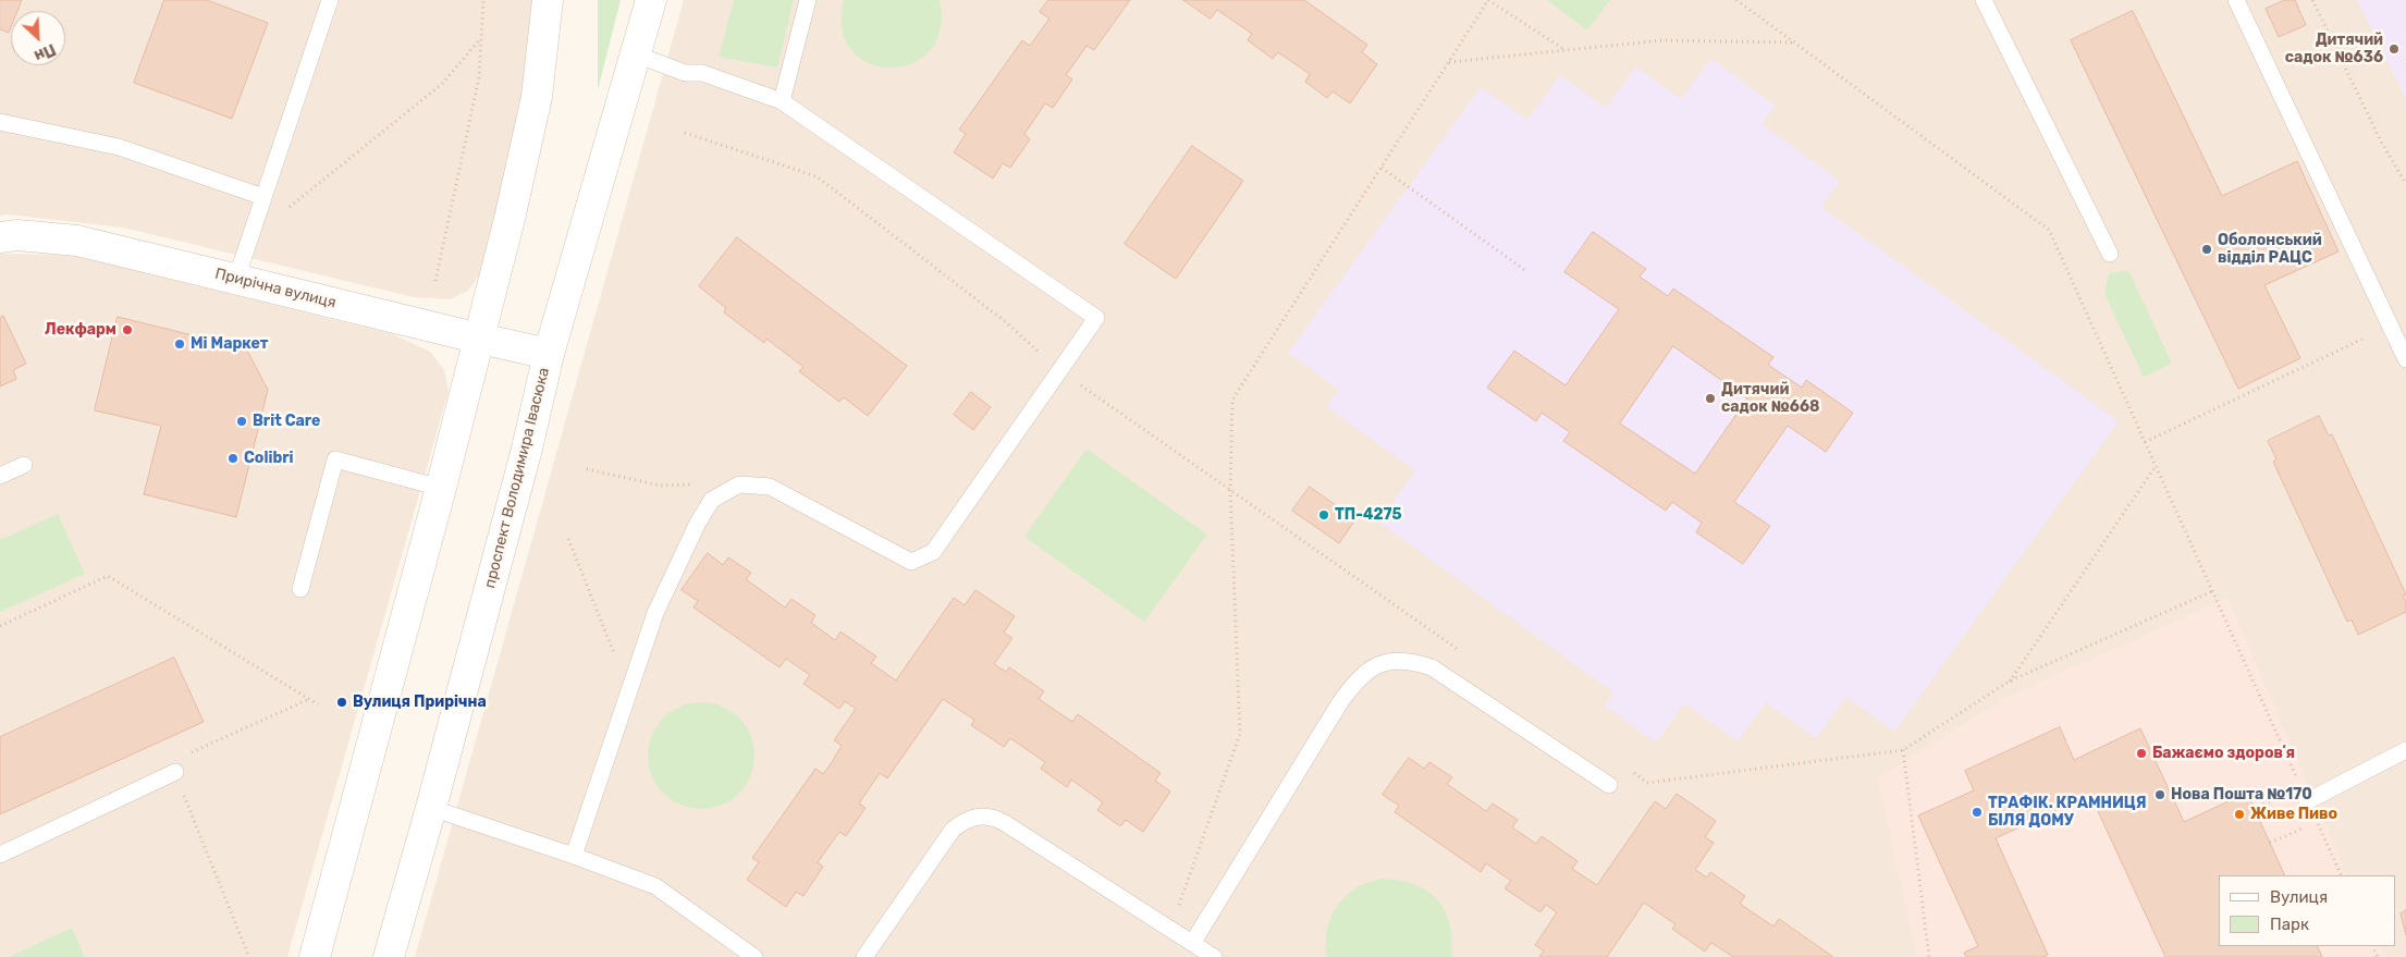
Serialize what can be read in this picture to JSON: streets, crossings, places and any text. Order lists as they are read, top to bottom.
{
  "streets": {
    "main road": ["Прирічна вулиця", "проспект Володимира Івасюка"]
  },
  "crossings": [
    ["Прирічна вулиця", "проспект Володимира Івасюка"]
  ],
  "places": [
    "Дитячий садок №636",
    "Оболонський відділ РАЦС",
    "Лекфарм",
    "Мі Маркет",
    "Дитячий садок №668",
    "Brit Care",
    "Colibri",
    "ТП-4275",
    "Вулиця Прирічна",
    "Бажаємо здоровʼя",
    "Нова Пошта №170",
    "ТРАФІК. КРАМНИЦЯ БІЛЯ ДОМУ",
    "Живе Пиво"
  ],
  "legend": ["Вулиця", "Парк"],
  "north": "bottom right"
}
